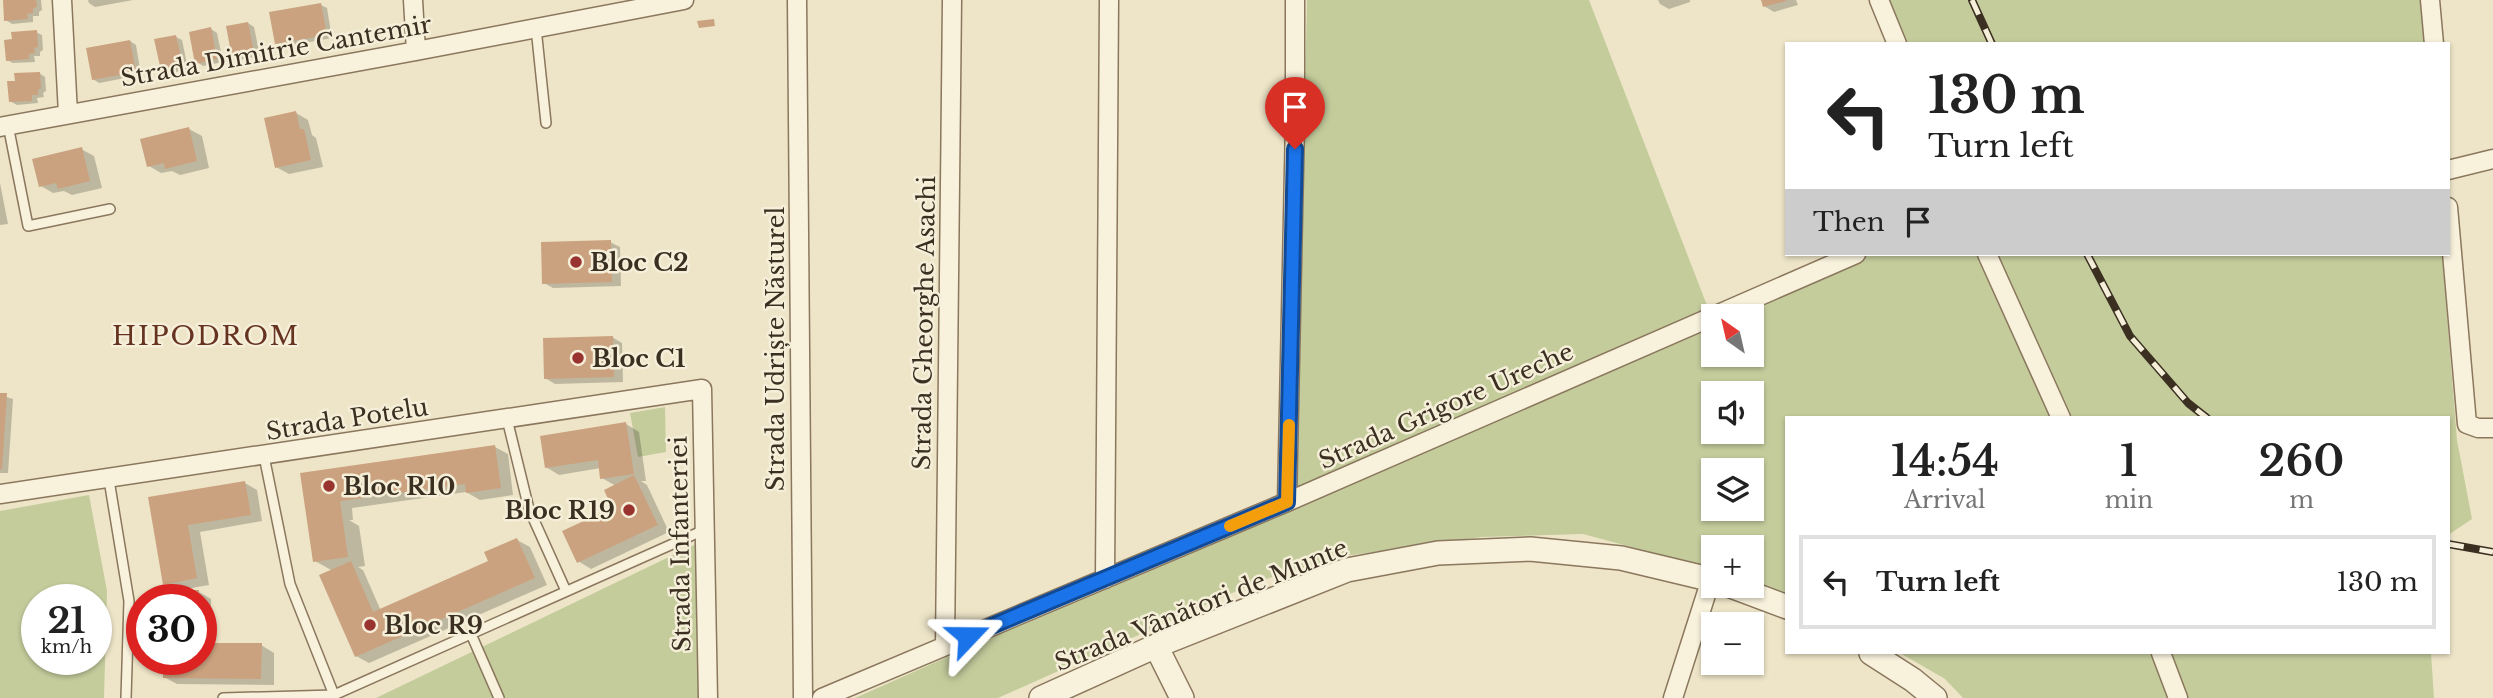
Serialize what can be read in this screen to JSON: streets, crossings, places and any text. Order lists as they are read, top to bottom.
{
  "streets": {
    "street": [
      "Strada Dimitrie Cantemir",
      "Strada Gheorghe Asachi",
      "Strada Udriște Năsturel",
      "Strada Grigore Ureche",
      "Strada Potelu",
      "Strada Infanteriei",
      "Strada Vânători de Munte"
    ]
  },
  "crossings": [
    ["Strada Gheorghe Asachi", "Strada Grigore Ureche"],
    ["Strada Potelu", "Strada Infanteriei"]
  ],
  "districts": ["HIPODROM"],
  "places": [
    "Bloc C2",
    "Bloc C1",
    "Bloc R10",
    "Bloc R19",
    "Bloc R9"
  ],
  "north": "top left",
  "page": {
    "turn": ["130 m", "Turn left"],
    "then": "Then",
    "map_buttons": ["+", "−"],
    "eta": [
      "14:54",
      "Arrival",
      "1",
      "min",
      "260",
      "m"
    ],
    "list": [
      {
        "name": "Turn left",
        "value": "130 m"
      }
    ],
    "speed": "21 km/h",
    "limit": "30"
  }
}
